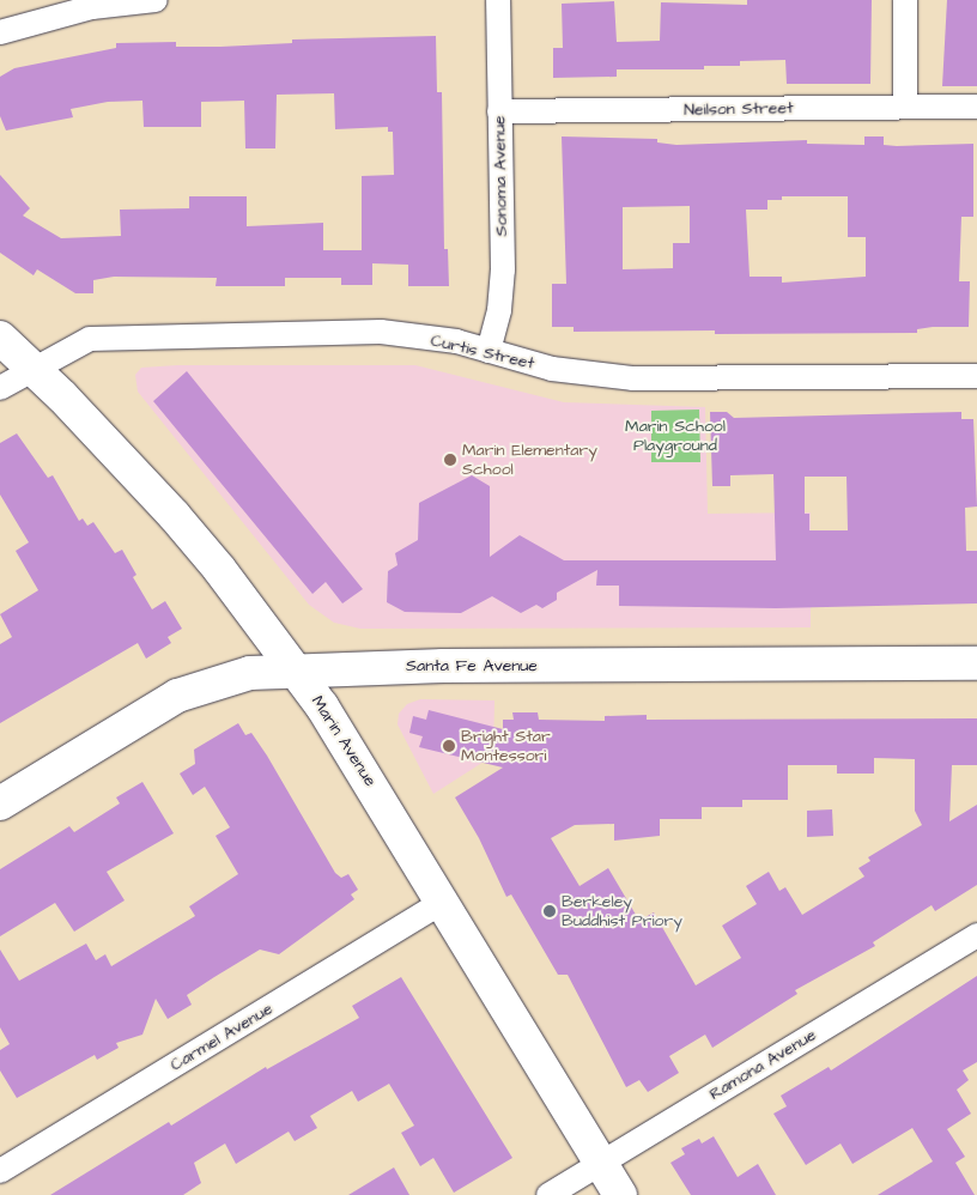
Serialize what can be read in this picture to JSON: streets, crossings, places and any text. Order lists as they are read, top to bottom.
{
  "streets": {
    "main road": ["Santa Fe Avenue", "Marin Avenue"],
    "street": [
      "Neilson Street",
      "Sonoma Avenue",
      "Curtis Street",
      "Carmel Avenue",
      "Ramona Avenue"
    ]
  },
  "crossings": [
    ["Neilson Street", "Sonoma Avenue"],
    ["Sonoma Avenue", "Curtis Street"],
    ["Curtis Street", "Marin Avenue"],
    ["Santa Fe Avenue", "Marin Avenue"],
    ["Marin Avenue", "Carmel Avenue"],
    ["Marin Avenue", "Ramona Avenue"]
  ],
  "parks": ["Marin School Playground"],
  "places": ["Marin Elementary School", "Bright Star Montessori", "Berkeley Buddhist Priory"]
}
